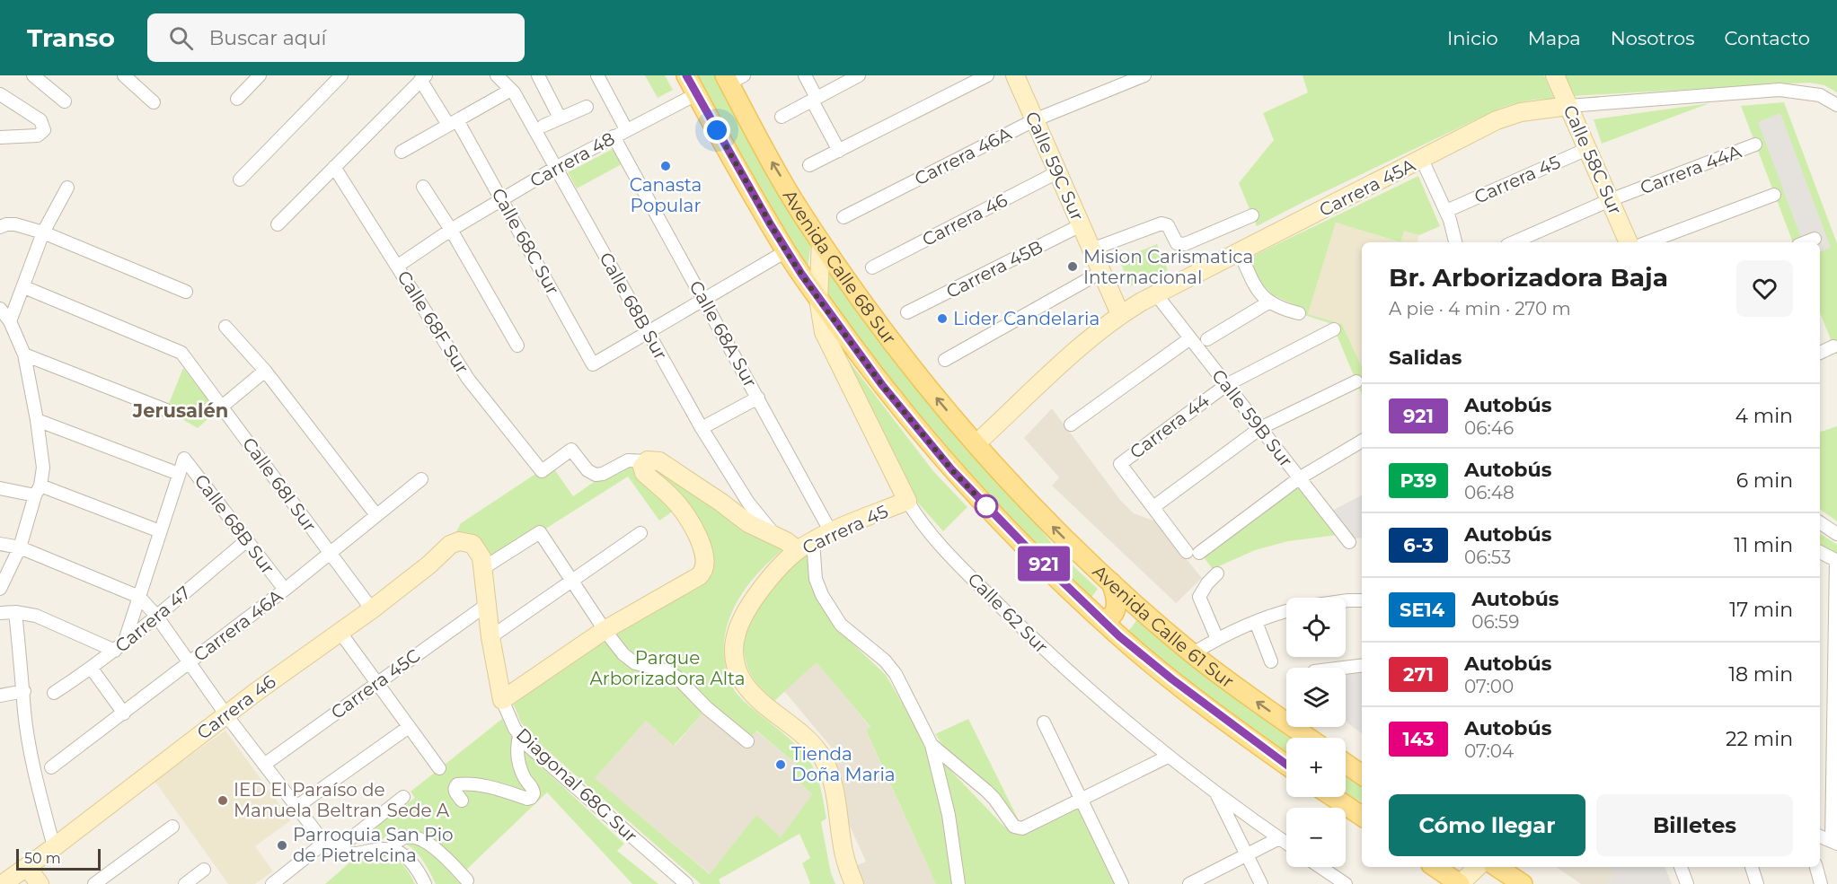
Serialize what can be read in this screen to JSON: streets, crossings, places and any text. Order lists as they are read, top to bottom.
{
  "streets": {
    "main road": ["Avenida Calle 68 Sur", "Avenida Calle 61 Sur"],
    "street": [
      "Carrera 46A",
      "Carrera 48",
      "Calle 58C Sur",
      "Calle 59C Sur",
      "Carrera 44A",
      "Carrera 45",
      "Carrera 45A",
      "Carrera 46",
      "Calle 68C Sur",
      "Carrera 45B",
      "Calle 68B Sur",
      "Calle 68F Sur",
      "Calle 68A Sur",
      "Calle 59B Sur",
      "Carrera 44",
      "Calle 68I Sur",
      "Calle 62 Sur",
      "Carrera 47",
      "Carrera 45C",
      "Diagonal 68G Sur"
    ]
  },
  "crossings": [
    ["Carrera 46A", "Calle 59C Sur"],
    ["Carrera 46A", "Calle 68B Sur"],
    ["Carrera 46A", "Calle 68I Sur"],
    ["Carrera 48", "Calle 68C Sur"],
    ["Carrera 48", "Avenida Calle 68 Sur"],
    ["Carrera 48", "Calle 68B Sur"],
    ["Carrera 48", "Calle 68F Sur"],
    ["Carrera 48", "Calle 68A Sur"],
    ["Calle 58C Sur", "Carrera 44A"],
    ["Calle 58C Sur", "Carrera 45"],
    ["Calle 58C Sur", "Carrera 45A"],
    ["Calle 59C Sur", "Carrera 45A"],
    ["Calle 59C Sur", "Carrera 46"],
    ["Calle 59C Sur", "Carrera 45B"],
    ["Carrera 45", "Calle 68B Sur"],
    ["Carrera 45", "Calle 68A Sur"],
    ["Carrera 45", "Calle 62 Sur"],
    ["Carrera 45A", "Avenida Calle 68 Sur"],
    ["Carrera 45A", "Calle 59B Sur"],
    ["Carrera 45A", "Avenida Calle 61 Sur"],
    ["Carrera 46", "Calle 68I Sur"],
    ["Carrera 46", "Diagonal 68G Sur"],
    ["Calle 68C Sur", "Calle 68B Sur"],
    ["Avenida Calle 68 Sur", "Calle 62 Sur"],
    ["Avenida Calle 68 Sur", "Avenida Calle 61 Sur"],
    ["Calle 68B Sur", "Calle 68F Sur"],
    ["Calle 68B Sur", "Carrera 47"],
    ["Calle 59B Sur", "Carrera 44"],
    ["Carrera 45C", "Diagonal 68G Sur"]
  ],
  "districts": ["Jerusalén"],
  "parks": ["Parque Arborizadora Alta"],
  "places": [
    "Canasta Popular",
    "Mision Carismatica Internacional",
    "Lider Candelaria",
    "Tienda Doña Maria",
    "IED El Paraíso de Manuela Beltran Sede A",
    "Parroquia San Pio de Pietrelcina"
  ],
  "lines": ["bus line 921"],
  "scale_bar": "50 m",
  "page": {
    "header": "Transo",
    "search": "Buscar aquí",
    "nav": [
      "Inicio",
      "Mapa",
      "Nosotros",
      "Contacto"
    ],
    "on_map": "921",
    "heading": [
      ["Br. Arborizadora Baja", "A pie · 4 min · 270 m"],
      "Salidas"
    ],
    "list": [
      {
        "mark": "921",
        "name": "Autobús",
        "note": "06:46",
        "value": "4 min"
      },
      {
        "mark": "P39",
        "name": "Autobús",
        "note": "06:48",
        "value": "6 min"
      },
      {
        "mark": "6-3",
        "name": "Autobús",
        "note": "06:53",
        "value": "11 min"
      },
      {
        "mark": "SE14",
        "name": "Autobús",
        "note": "06:59",
        "value": "17 min"
      },
      {
        "mark": "271",
        "name": "Autobús",
        "note": "07:00",
        "value": "18 min"
      },
      {
        "mark": "143",
        "name": "Autobús",
        "note": "07:04",
        "value": "22 min"
      }
    ],
    "map_buttons": ["+", "−"],
    "buttons": ["Cómo llegar", "Billetes"],
    "scale": "50 m"
  }
}
